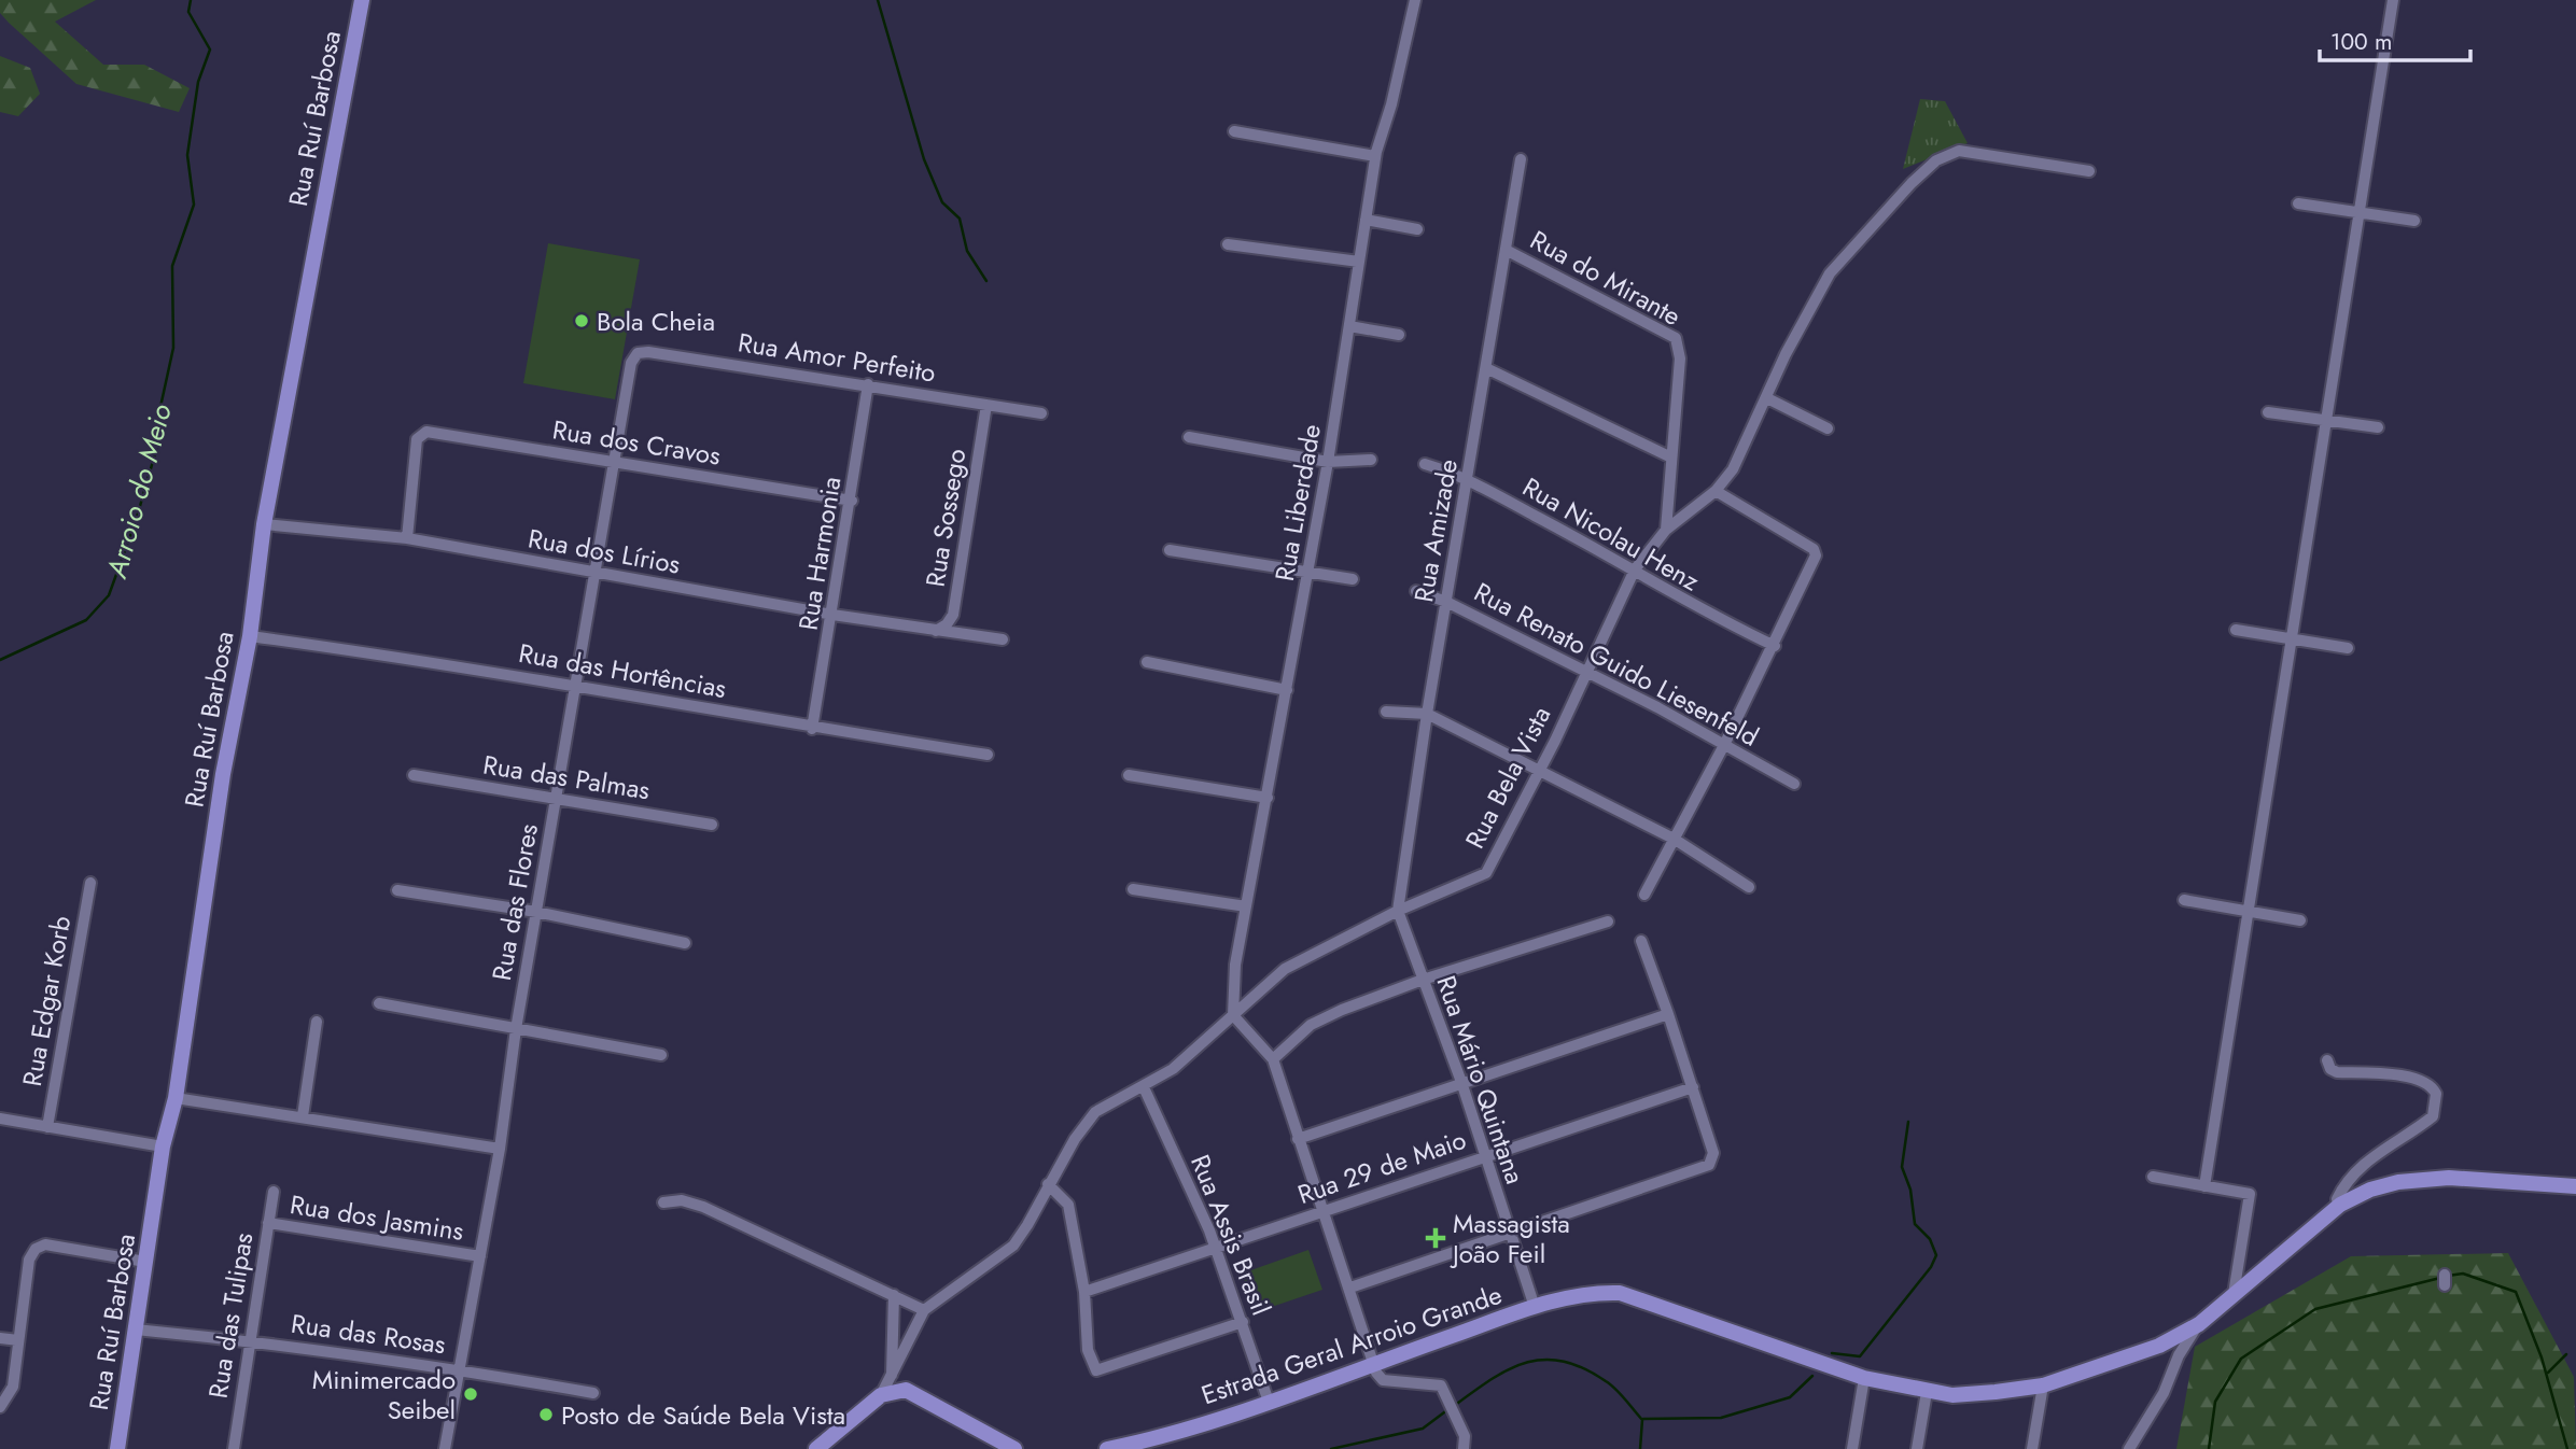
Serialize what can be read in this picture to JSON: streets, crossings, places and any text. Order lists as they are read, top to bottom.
{
  "streets": {
    "main road": ["Rua Ruí Barbosa", "Rua Bela Vista", "Estrada Geral Arroio Grande"],
    "street": [
      "Rua do Mirante",
      "Rua Amor Perfeito",
      "Rua dos Cravos",
      "Rua Liberdade",
      "Rua Sossego",
      "Rua Amizade",
      "Rua Nicolau Henz",
      "Rua dos Lírios",
      "Rua Harmonia",
      "Rua Renato Guido Liesenfeld",
      "Rua das Hortências",
      "Rua das Palmas",
      "Rua das Flores",
      "Rua Edgar Korb",
      "Rua Mário Quintana",
      "Rua 29 de Maio",
      "Rua dos Jasmins",
      "Rua Assis Brasil",
      "Rua das Tulipas",
      "Rua das Rosas"
    ]
  },
  "crossings": [
    ["Rua Ruí Barbosa", "Rua dos Lírios"],
    ["Rua Ruí Barbosa", "Rua das Hortências"],
    ["Rua Ruí Barbosa", "Rua das Rosas"],
    ["Rua do Mirante", "Rua Amizade"],
    ["Rua do Mirante", "Rua Bela Vista"],
    ["Rua Amor Perfeito", "Rua Sossego"],
    ["Rua Amor Perfeito", "Rua Harmonia"],
    ["Rua Amor Perfeito", "Rua das Flores"],
    ["Rua dos Cravos", "Rua dos Lírios"],
    ["Rua dos Cravos", "Rua Harmonia"],
    ["Rua dos Cravos", "Rua das Flores"],
    ["Rua Liberdade", "Rua Bela Vista"],
    ["Rua Sossego", "Rua dos Lírios"],
    ["Rua Amizade", "Rua Nicolau Henz"],
    ["Rua Amizade", "Rua Renato Guido Liesenfeld"],
    ["Rua Amizade", "Rua Bela Vista"],
    ["Rua Amizade", "Rua Mário Quintana"],
    ["Rua Nicolau Henz", "Rua Bela Vista"],
    ["Rua dos Lírios", "Rua Harmonia"],
    ["Rua dos Lírios", "Rua das Flores"],
    ["Rua Harmonia", "Rua das Hortências"],
    ["Rua Renato Guido Liesenfeld", "Rua Bela Vista"],
    ["Rua das Hortências", "Rua das Flores"],
    ["Rua das Palmas", "Rua das Flores"],
    ["Rua Bela Vista", "Rua Mário Quintana"],
    ["Rua Bela Vista", "Rua Assis Brasil"],
    ["Rua das Flores", "Rua dos Jasmins"],
    ["Rua das Flores", "Rua das Rosas"],
    ["Rua Mário Quintana", "Rua 29 de Maio"],
    ["Rua Mário Quintana", "Estrada Geral Arroio Grande"],
    ["Rua 29 de Maio", "Rua Assis Brasil"],
    ["Rua dos Jasmins", "Rua das Tulipas"],
    ["Rua Assis Brasil", "Estrada Geral Arroio Grande"],
    ["Rua das Tulipas", "Rua das Rosas"]
  ],
  "water": ["Arroio do Meio"],
  "places": {
    "other": ["Bola Cheia", "Minimercado Seibel", "Posto de Saúde Bela Vista"],
    "health": ["Massagista João Feil"]
  },
  "scale_bar": "100 m"
}
